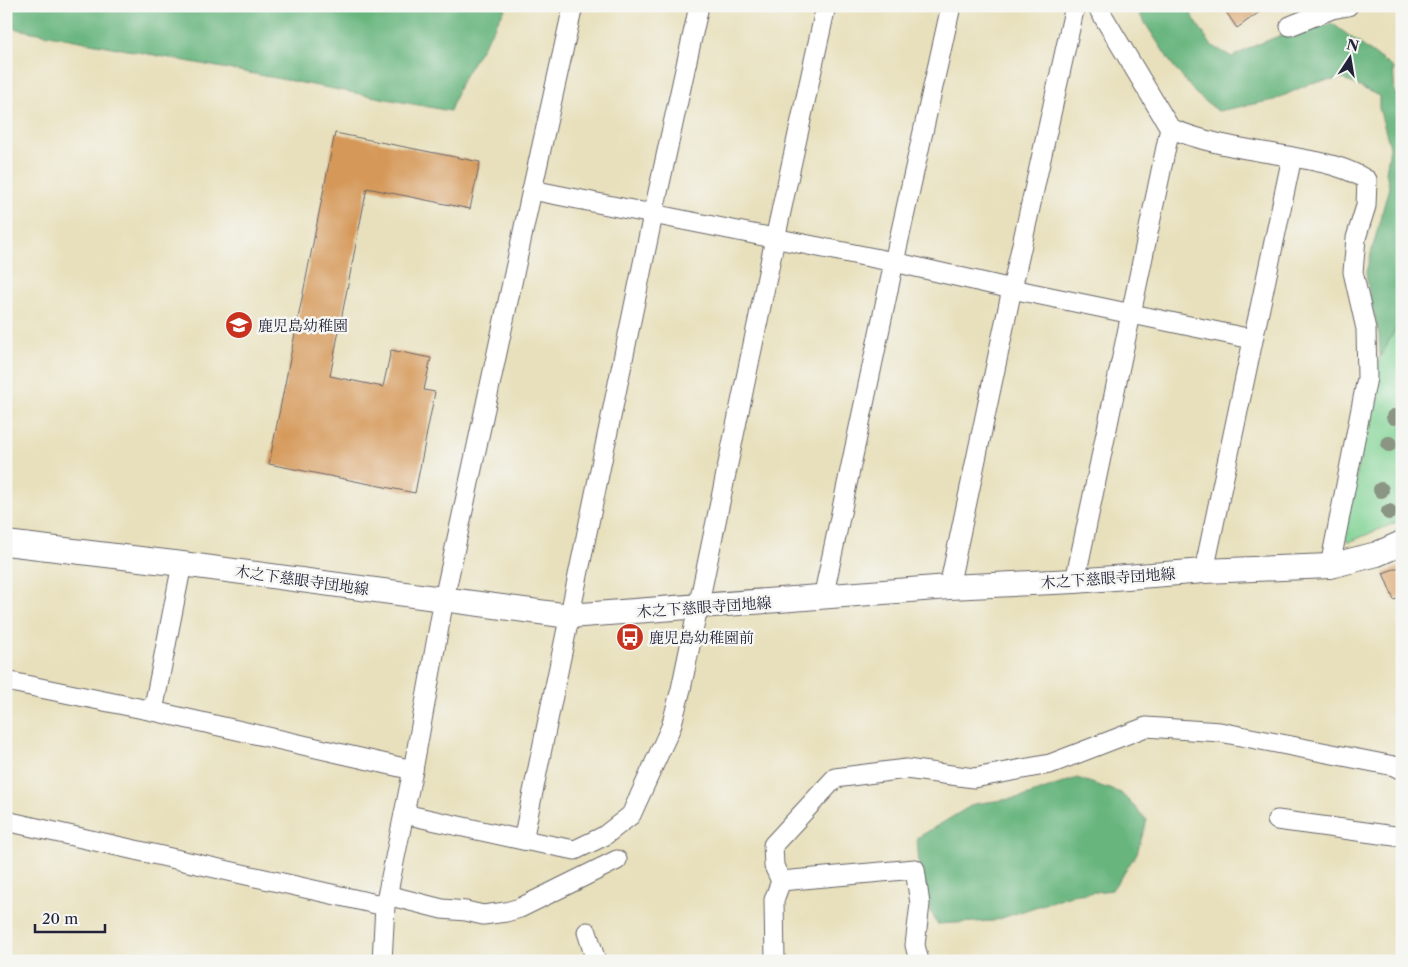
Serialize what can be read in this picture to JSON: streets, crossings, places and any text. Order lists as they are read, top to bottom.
{
  "streets": {
    "street": ["木之下慈眼寺団地線"]
  },
  "places": {
    "school or university": ["鹿児島幼稚園"],
    "bus stop": ["鹿児島幼稚園前"]
  },
  "scale_bar": "20 m",
  "north": "top"
}
